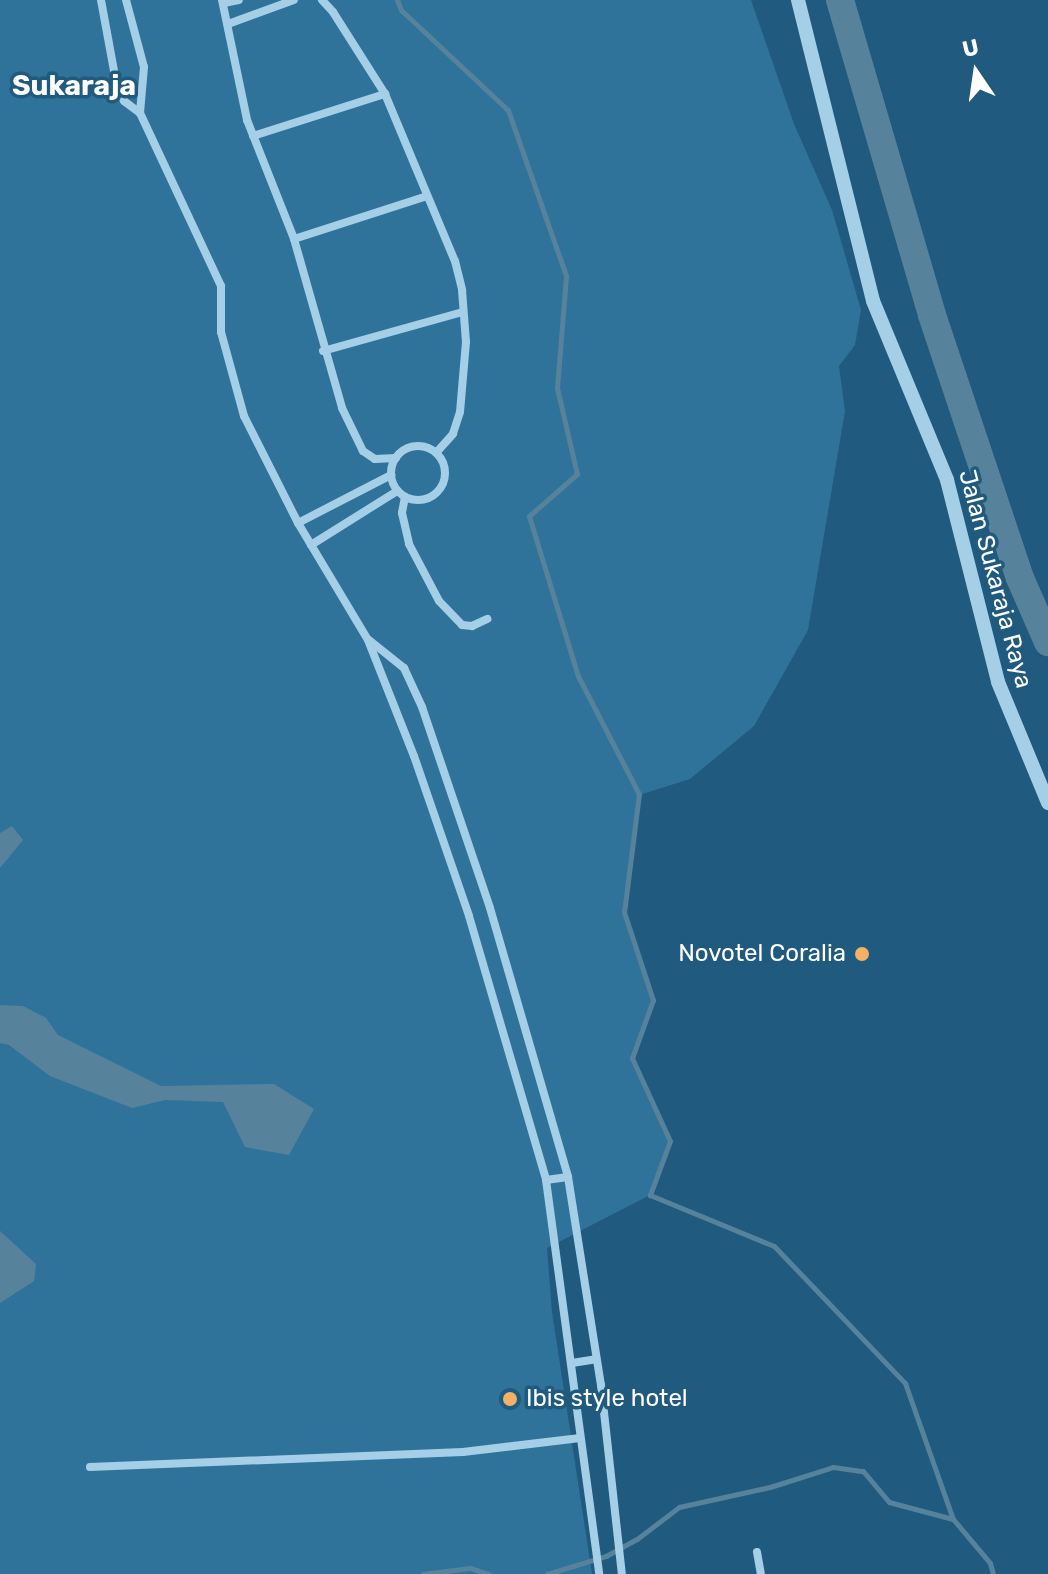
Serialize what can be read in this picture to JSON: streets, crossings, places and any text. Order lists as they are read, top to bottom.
{
  "streets": {
    "street": ["Jalan Sukaraja Raya"]
  },
  "districts": ["Sukaraja"],
  "places": ["Novotel Coralia", "Ibis style hotel"],
  "north": "top"
}
